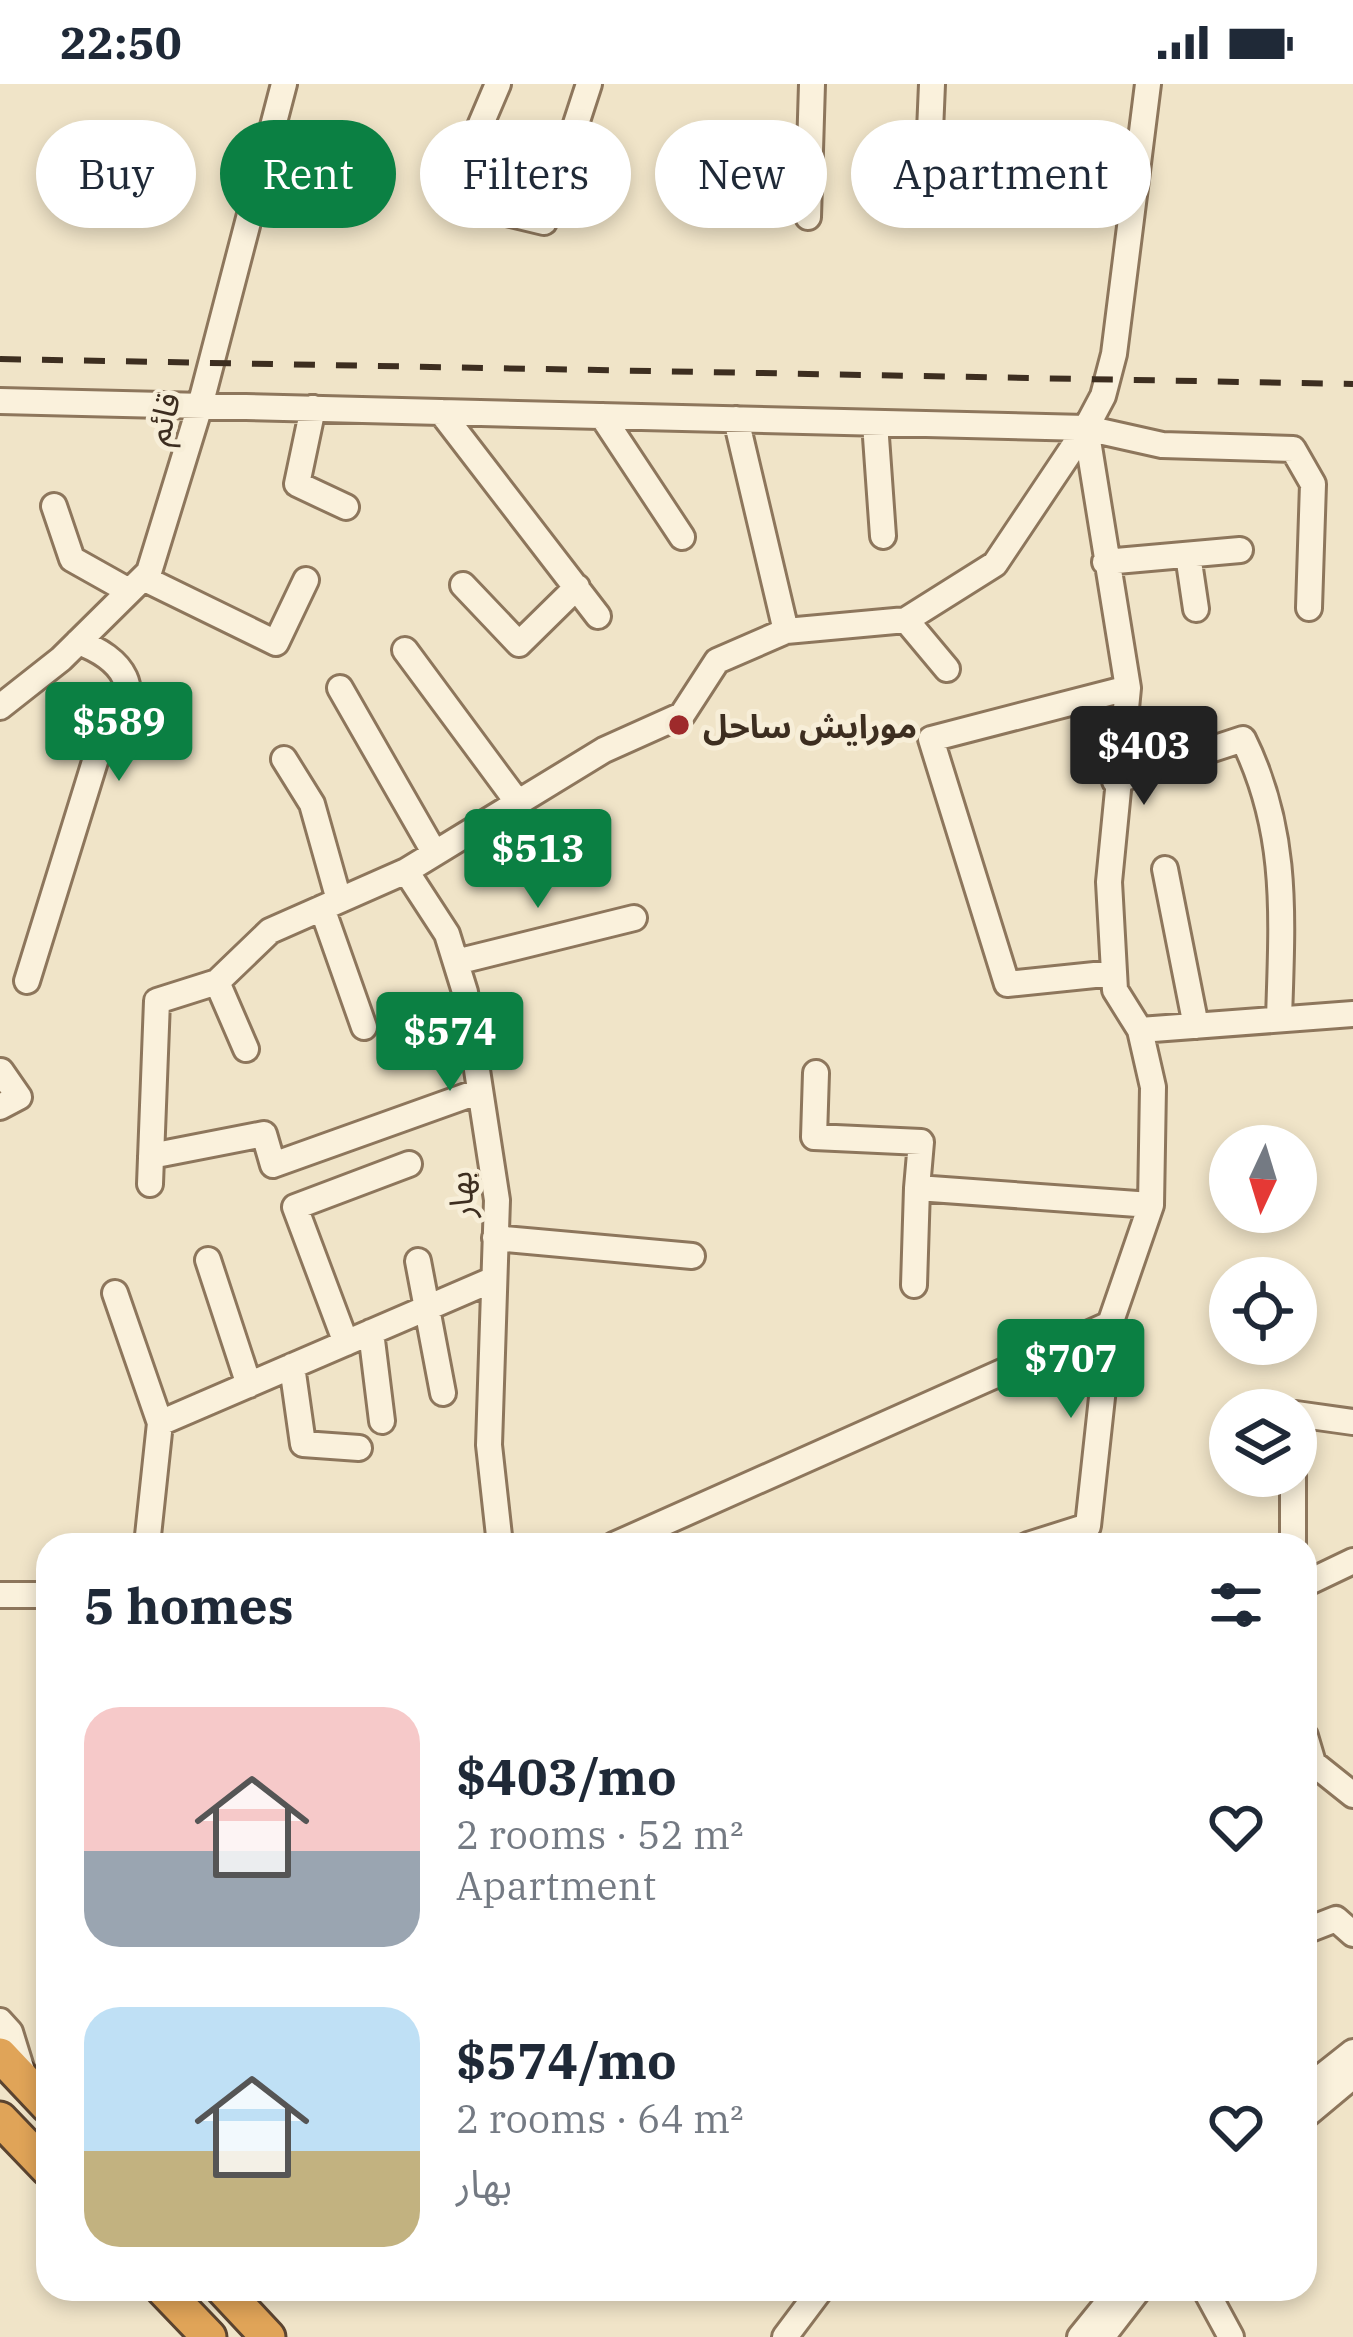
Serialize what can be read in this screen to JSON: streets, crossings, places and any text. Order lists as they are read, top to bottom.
{
  "streets": {
    "street": ["قائم", "بهار"]
  },
  "places": ["مورایش ساحل"],
  "north": "bottom",
  "page": {
    "status": "22:50",
    "chip": [
      "Buy",
      "Rent",
      "Filters",
      "New",
      "Apartment"
    ],
    "price": [
      "$589",
      "$403",
      "$513",
      "$574",
      "$707"
    ],
    "heading": "5 homes",
    "list": [
      {
        "name": "$403/mo",
        "note": "2 rooms · 52 m² · Apartment"
      },
      {
        "name": "$574/mo",
        "note": "2 rooms · 64 m² · بهار"
      }
    ]
  }
}
